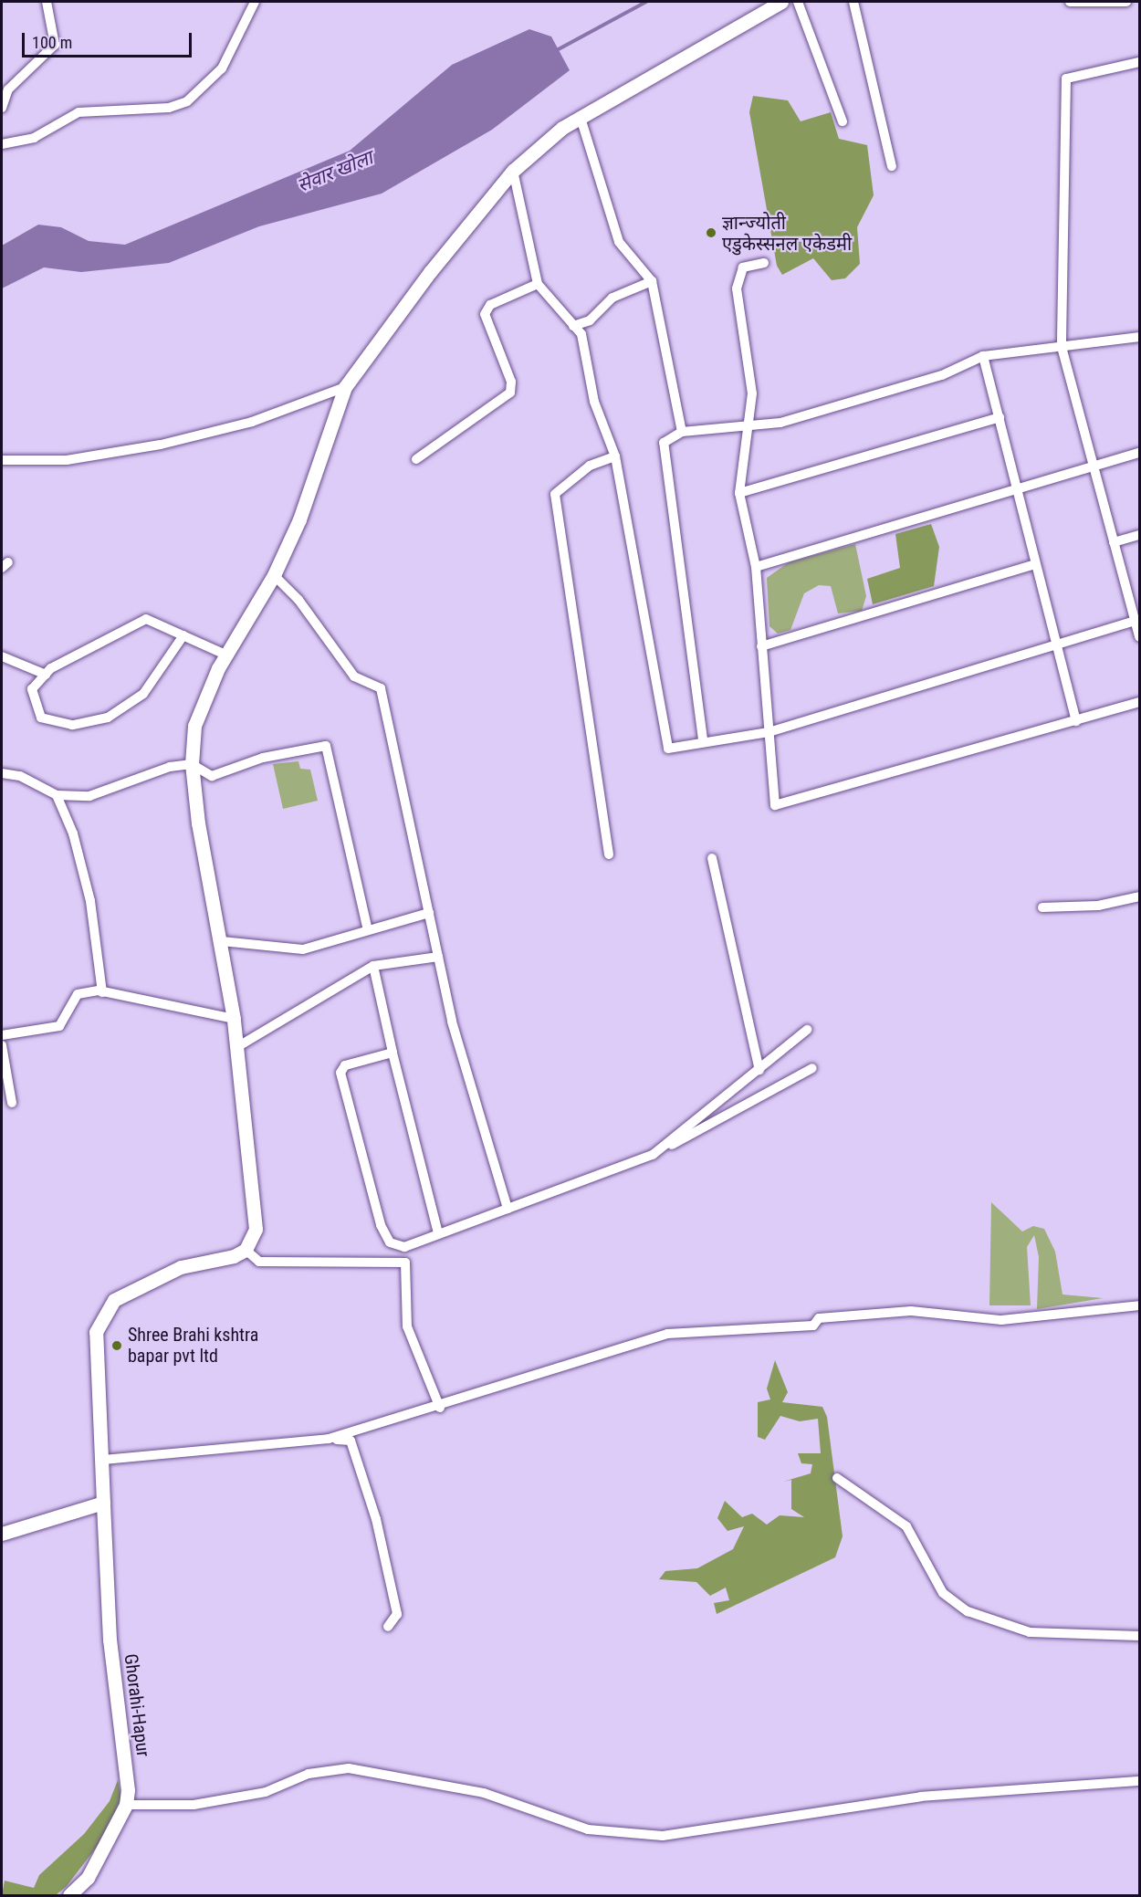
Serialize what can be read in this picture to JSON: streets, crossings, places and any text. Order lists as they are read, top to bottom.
{
  "streets": {
    "street": ["Ghorahi-Hapur"]
  },
  "water": ["सेवार खोला"],
  "places": ["ज्ञान्ज्योती एडुकेस्सनल एकेडमी", "Shree Brahi kshtra bapar pvt ltd"],
  "scale_bar": "100 m"
}
